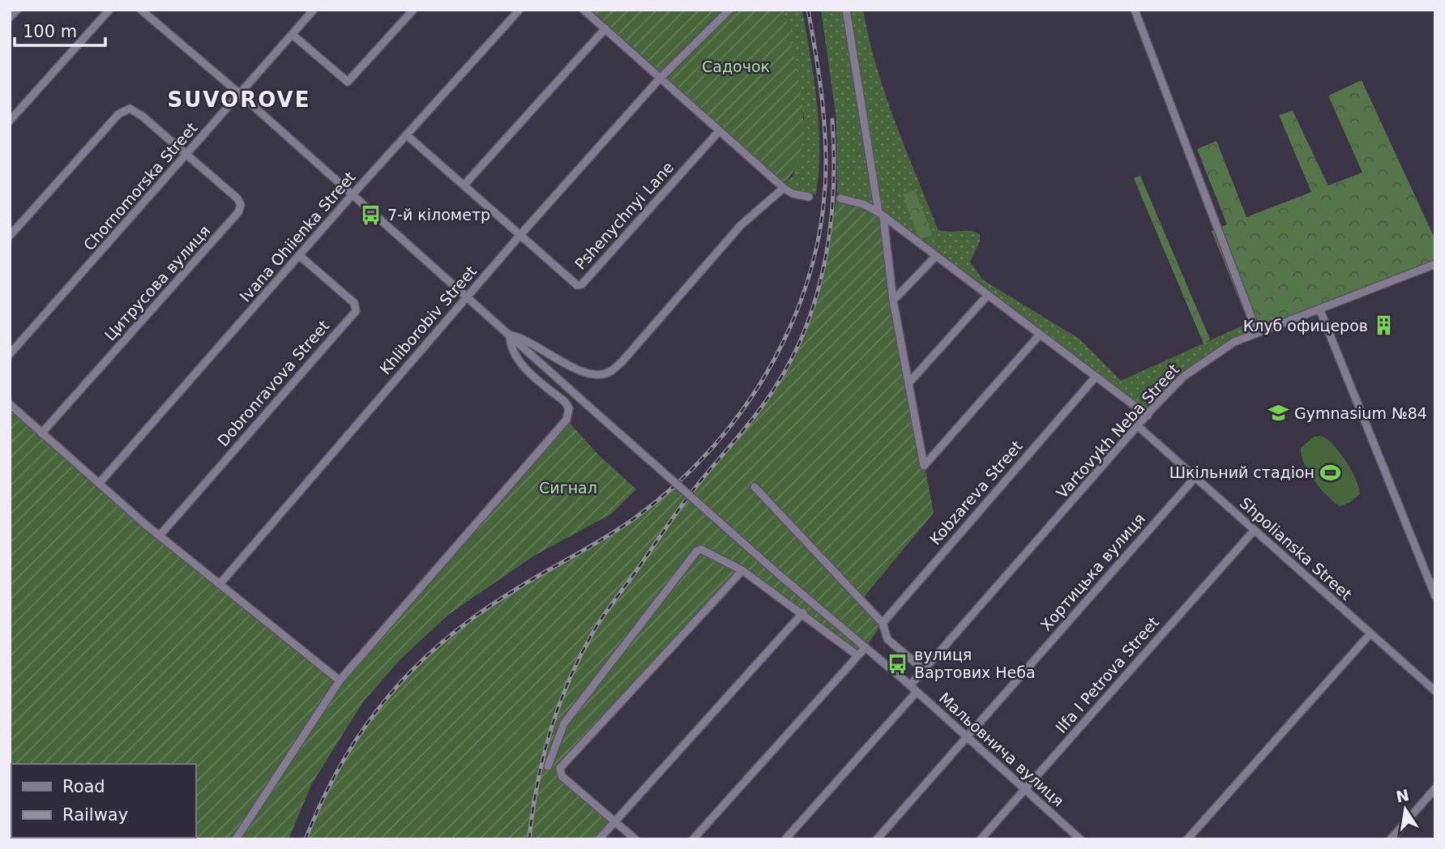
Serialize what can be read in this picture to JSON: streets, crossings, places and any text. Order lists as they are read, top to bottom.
{
  "streets": {
    "street": [
      "Chornomorska Street",
      "Pshenychnyi Lane",
      "Ivana Ohiienka Street",
      "Цитрусова вулиця",
      "Khliborobiv Street",
      "Dobronravova Street",
      "Vartovykh Neba Street",
      "Kobzareva Street",
      "Shpolianska Street",
      "Хортицька вулиця",
      "Ilfa I Petrova Street",
      "Мальовнича вулиця"
    ]
  },
  "crossings": [
    ["Chornomorska Street", "Цитрусова вулиця"],
    ["Chornomorska Street", "Мальовнича вулиця"],
    ["Pshenychnyi Lane", "Khliborobiv Street"],
    ["Ivana Ohiienka Street", "Dobronravova Street"],
    ["Ivana Ohiienka Street", "Мальовнича вулиця"],
    ["Khliborobiv Street", "Мальовнича вулиця"],
    ["Vartovykh Neba Street", "Shpolianska Street"],
    ["Vartovykh Neba Street", "Мальовнича вулиця"],
    ["Shpolianska Street", "Хортицька вулиця"],
    ["Shpolianska Street", "Ilfa I Petrova Street"],
    ["Хортицька вулиця", "Мальовнича вулиця"],
    ["Ilfa I Petrova Street", "Мальовнича вулиця"]
  ],
  "districts": ["SUVOROVE"],
  "parks": ["Садочок", "Сигнал"],
  "places": {
    "bus stop": ["7-й кілометр", "вулиця Вартових Неба"],
    "building": ["Клуб офицеров"],
    "school or university": ["Gymnasium №84"],
    "sports": ["Шкільний стадіон"]
  },
  "legend": ["Road", "Railway"],
  "scale_bar": "100 m",
  "north": "top"
}
